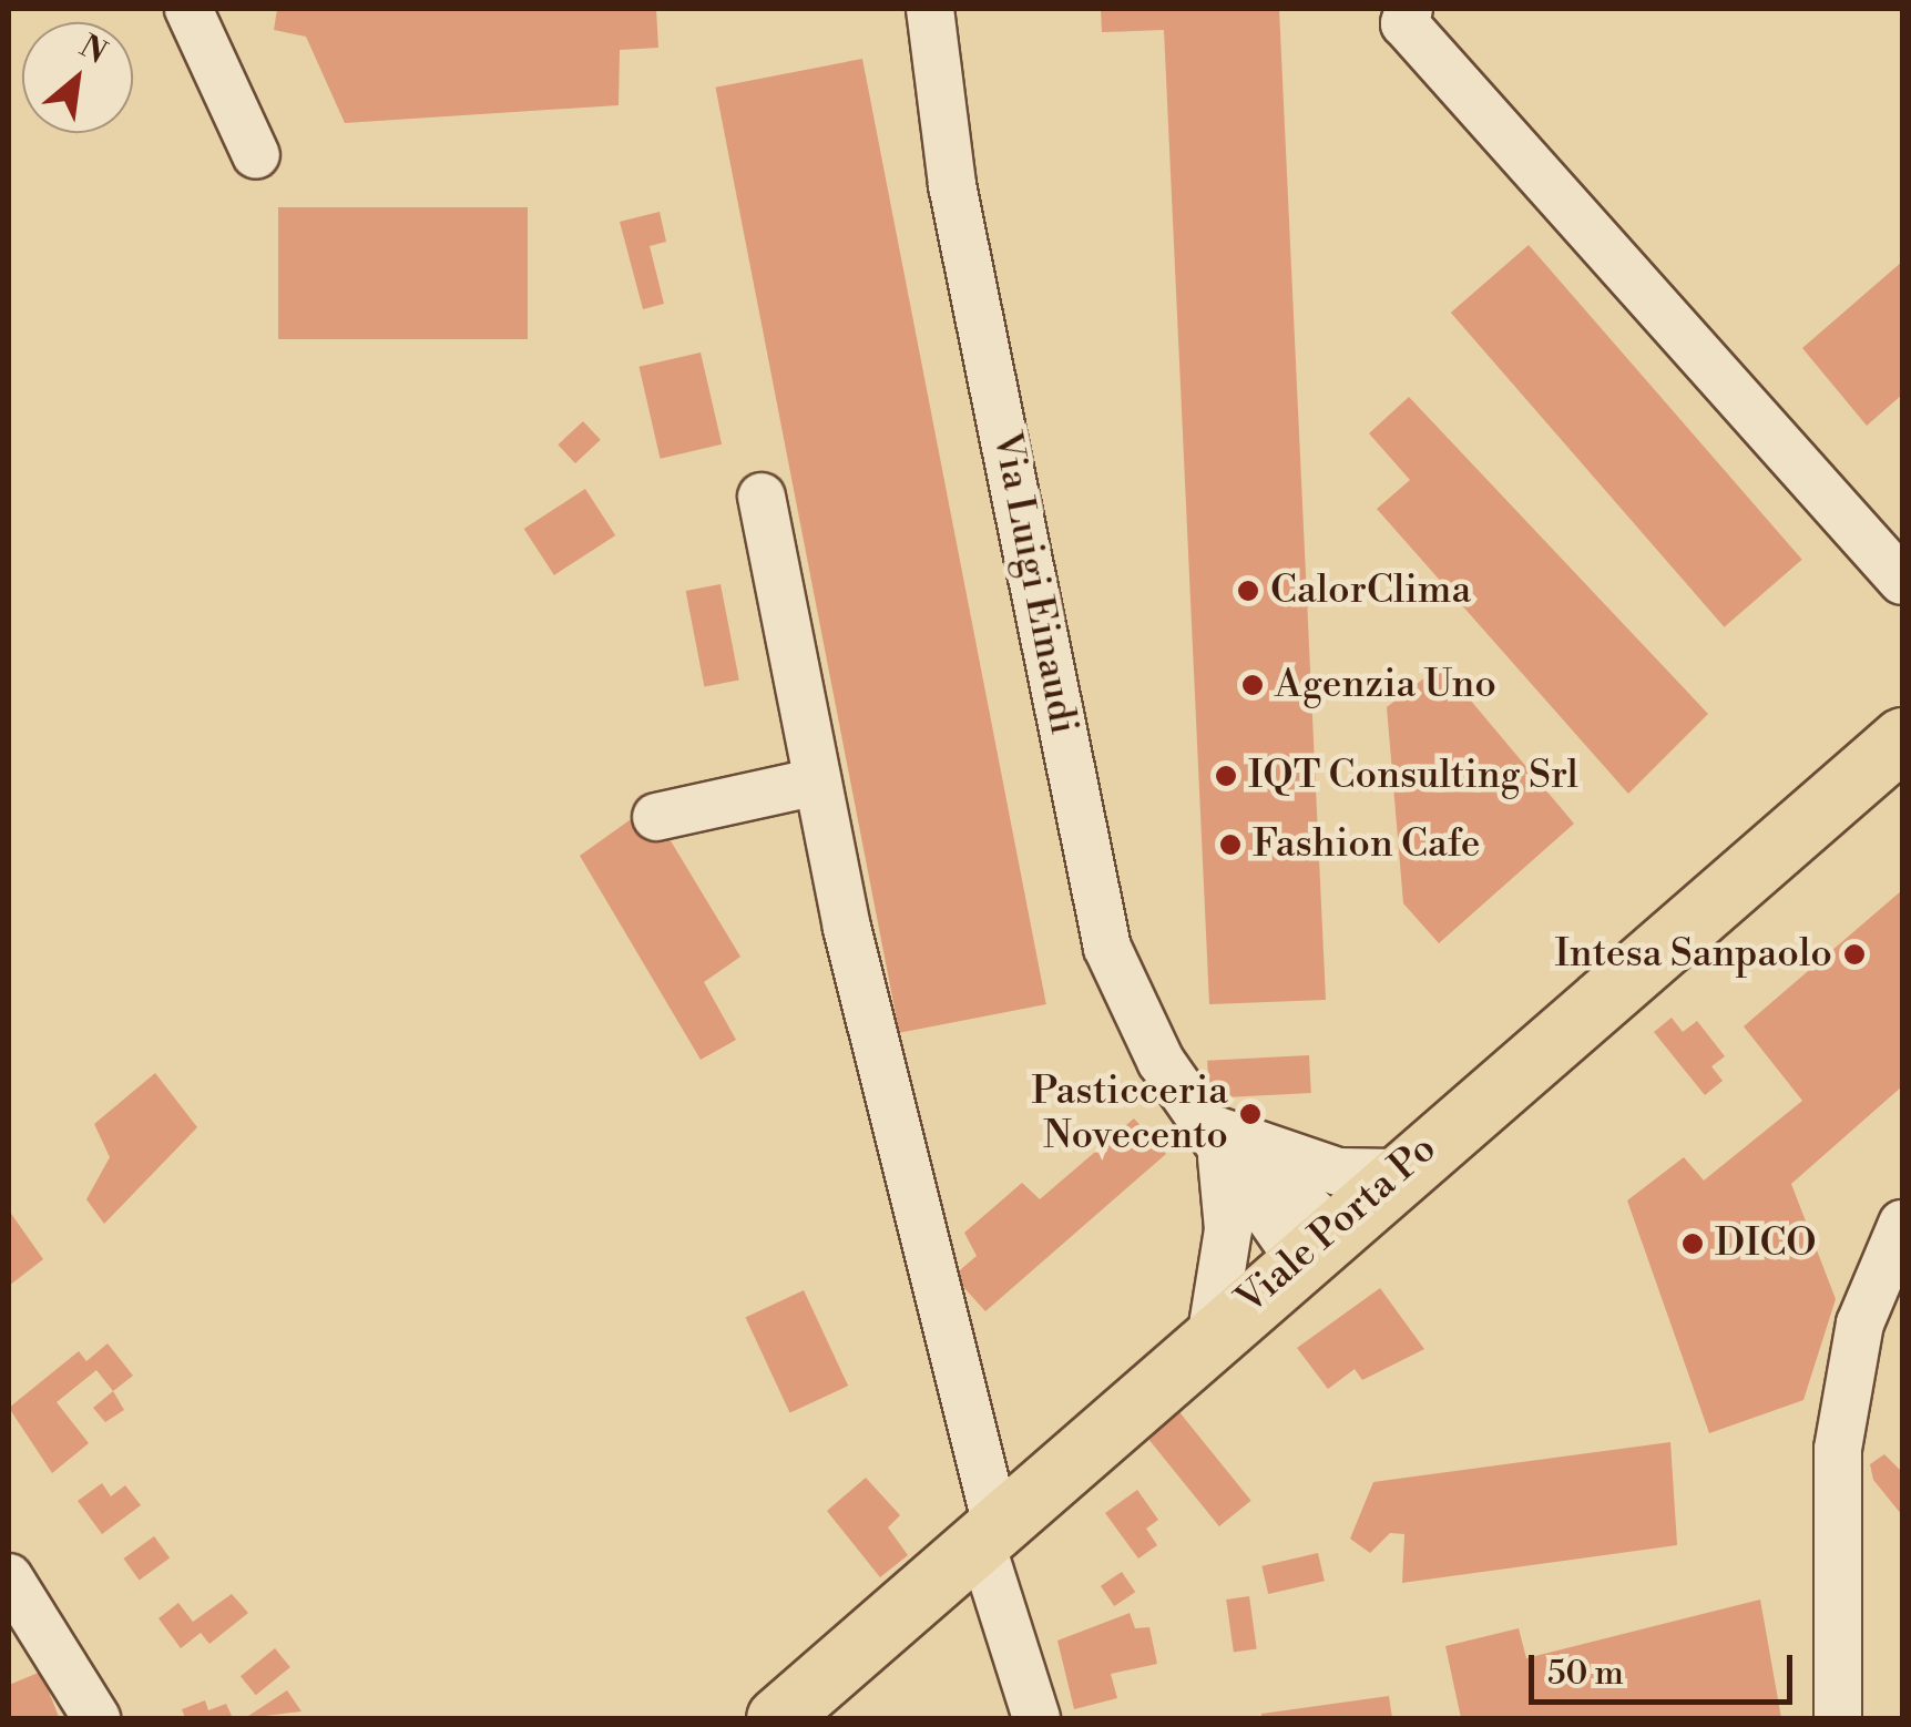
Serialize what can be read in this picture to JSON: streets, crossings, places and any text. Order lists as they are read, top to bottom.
{
  "streets": {
    "main road": ["Viale Porta Po"],
    "street": ["Via Luigi Einaudi"]
  },
  "crossings": [
    ["Via Luigi Einaudi", "Viale Porta Po"]
  ],
  "places": [
    "CalorClima",
    "Agenzia Uno",
    "IQT Consulting Srl",
    "Fashion Cafe",
    "Intesa Sanpaolo",
    "Pasticceria Novecento",
    "DICO"
  ],
  "scale_bar": "50 m",
  "north": "top right"
}
